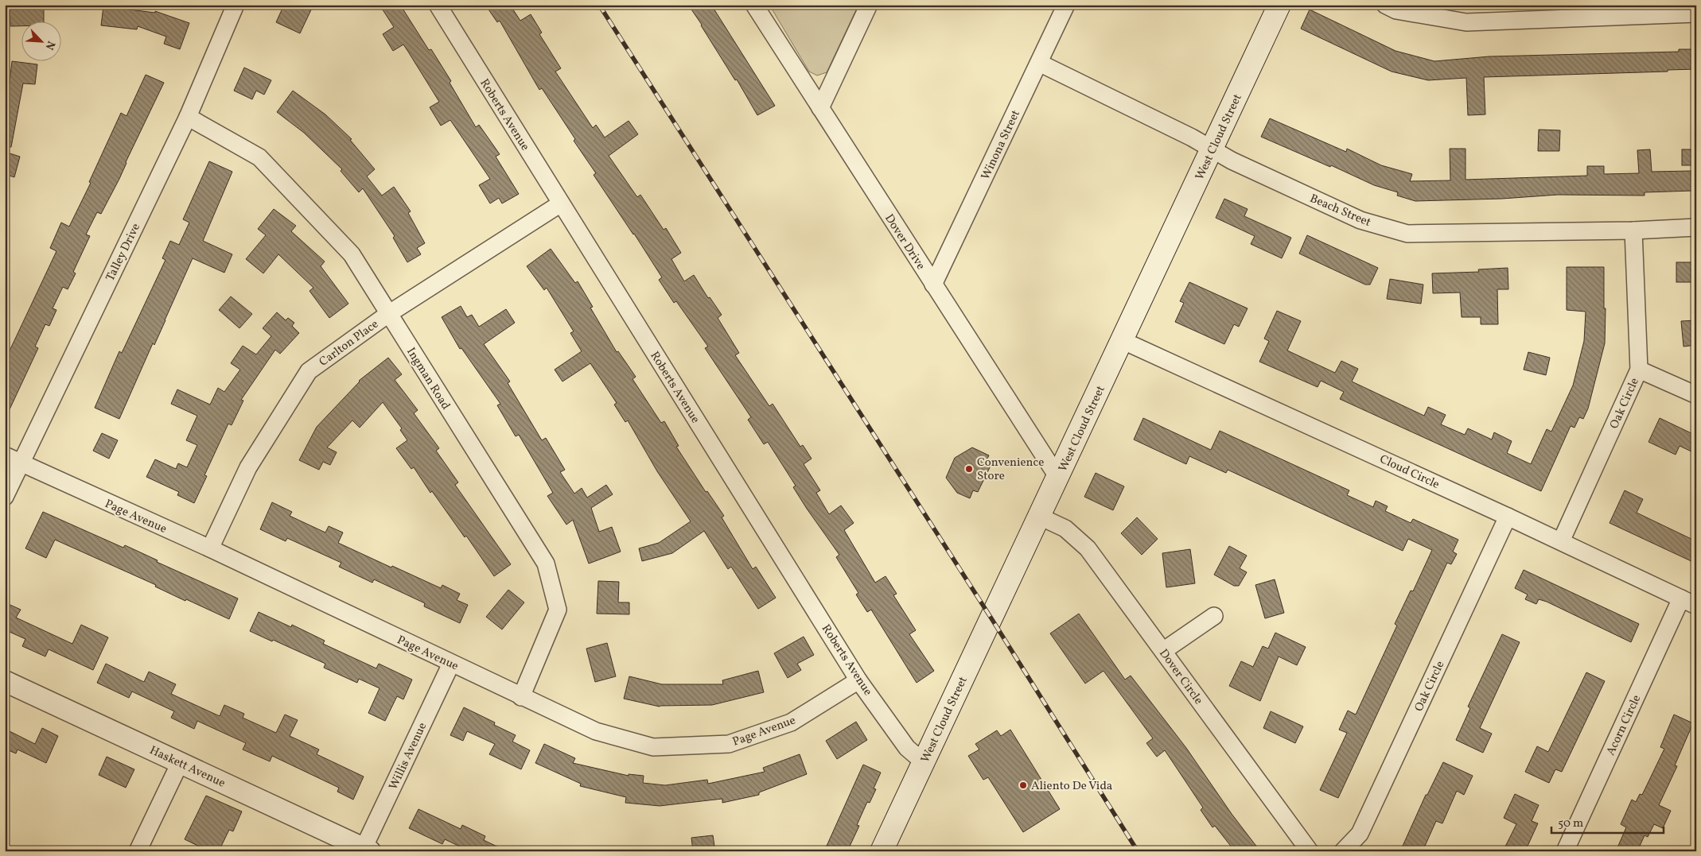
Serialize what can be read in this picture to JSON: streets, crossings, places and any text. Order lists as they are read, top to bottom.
{
  "streets": {
    "main road": ["West Cloud Street"],
    "street": [
      "Roberts Avenue",
      "Winona Street",
      "Beach Street",
      "Dover Drive",
      "Talley Drive",
      "Carlton Place",
      "Ingman Road",
      "Oak Circle",
      "Cloud Circle",
      "Page Avenue",
      "Dover Circle",
      "Acorn Circle",
      "Willis Avenue",
      "Haskett Avenue"
    ]
  },
  "crossings": [
    ["Roberts Avenue", "West Cloud Street"],
    ["Roberts Avenue", "Carlton Place"],
    ["Roberts Avenue", "Page Avenue"],
    ["West Cloud Street", "Beach Street"],
    ["West Cloud Street", "Dover Drive"],
    ["West Cloud Street", "Cloud Circle"],
    ["West Cloud Street", "Dover Circle"],
    ["Winona Street", "Beach Street"],
    ["Winona Street", "Dover Drive"],
    ["Beach Street", "Oak Circle"],
    ["Talley Drive", "Ingman Road"],
    ["Talley Drive", "Page Avenue"],
    ["Carlton Place", "Ingman Road"],
    ["Carlton Place", "Page Avenue"],
    ["Ingman Road", "Page Avenue"],
    ["Oak Circle", "Cloud Circle"],
    ["Cloud Circle", "Acorn Circle"],
    ["Page Avenue", "Willis Avenue"],
    ["Willis Avenue", "Haskett Avenue"]
  ],
  "places": ["Convenience Store", "Aliento De Vida"],
  "scale_bar": "50 m",
  "north": "bottom right"
}
